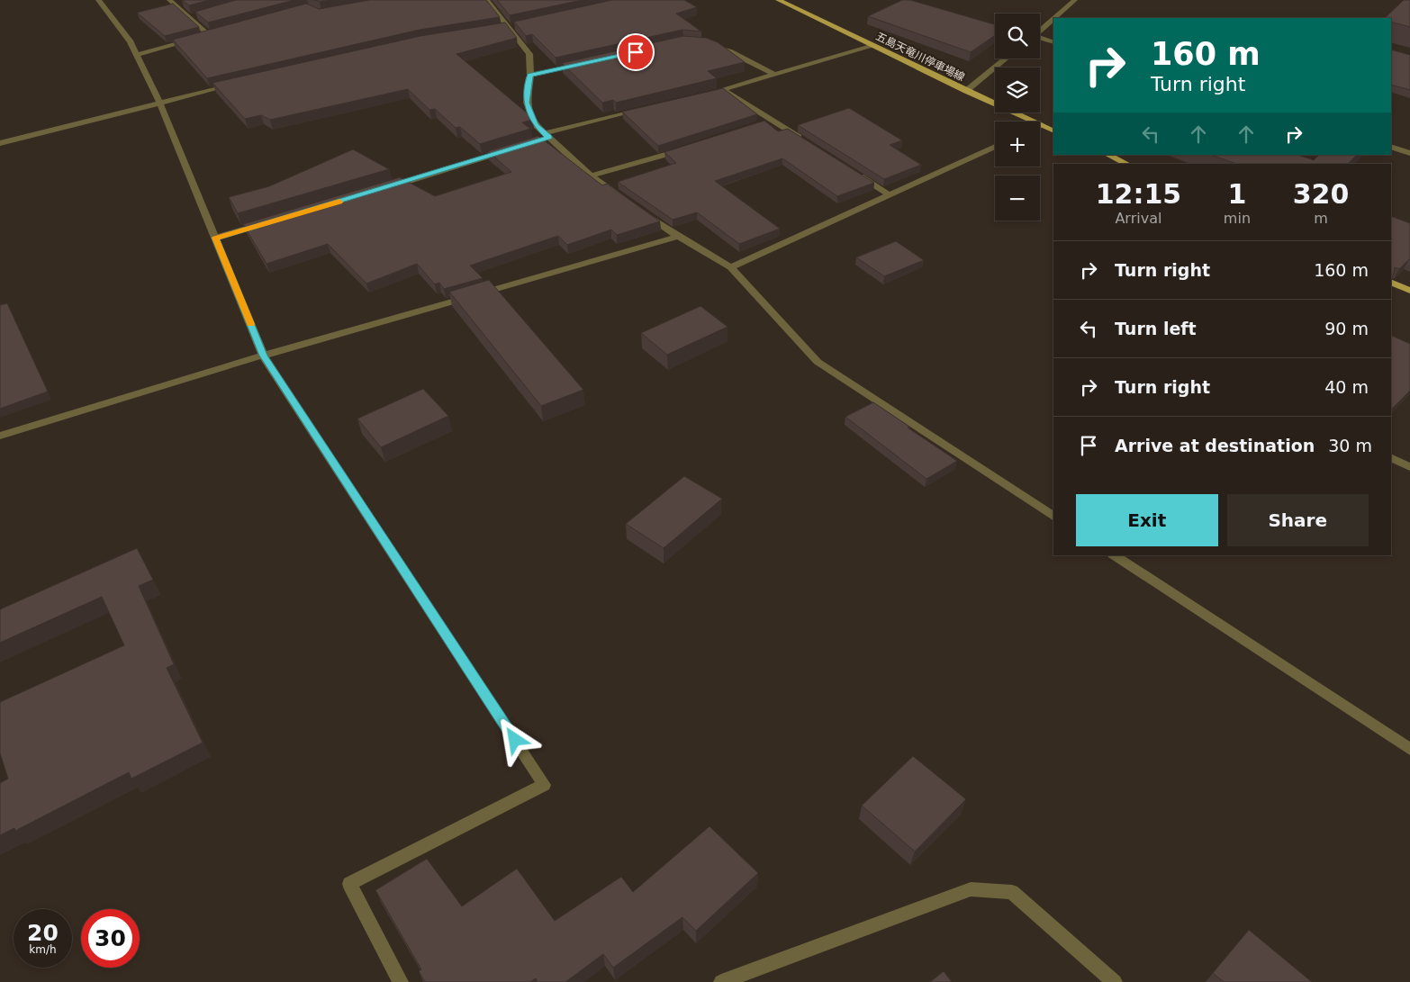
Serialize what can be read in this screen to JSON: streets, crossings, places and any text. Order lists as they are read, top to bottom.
{
  "streets": {
    "main road": ["五島天竜川停車場線"]
  },
  "page": {
    "map_buttons": ["+", "−"],
    "turn": ["160 m", "Turn right"],
    "eta": [
      "12:15",
      "Arrival",
      "1",
      "min",
      "320",
      "m"
    ],
    "list": [
      {
        "name": "Turn right",
        "value": "160 m"
      },
      {
        "name": "Turn left",
        "value": "90 m"
      },
      {
        "name": "Turn right",
        "value": "40 m"
      },
      {
        "name": "Arrive at destination",
        "value": "30 m"
      }
    ],
    "buttons": ["Exit", "Share"],
    "speed": "20 km/h",
    "limit": "30"
  }
}
